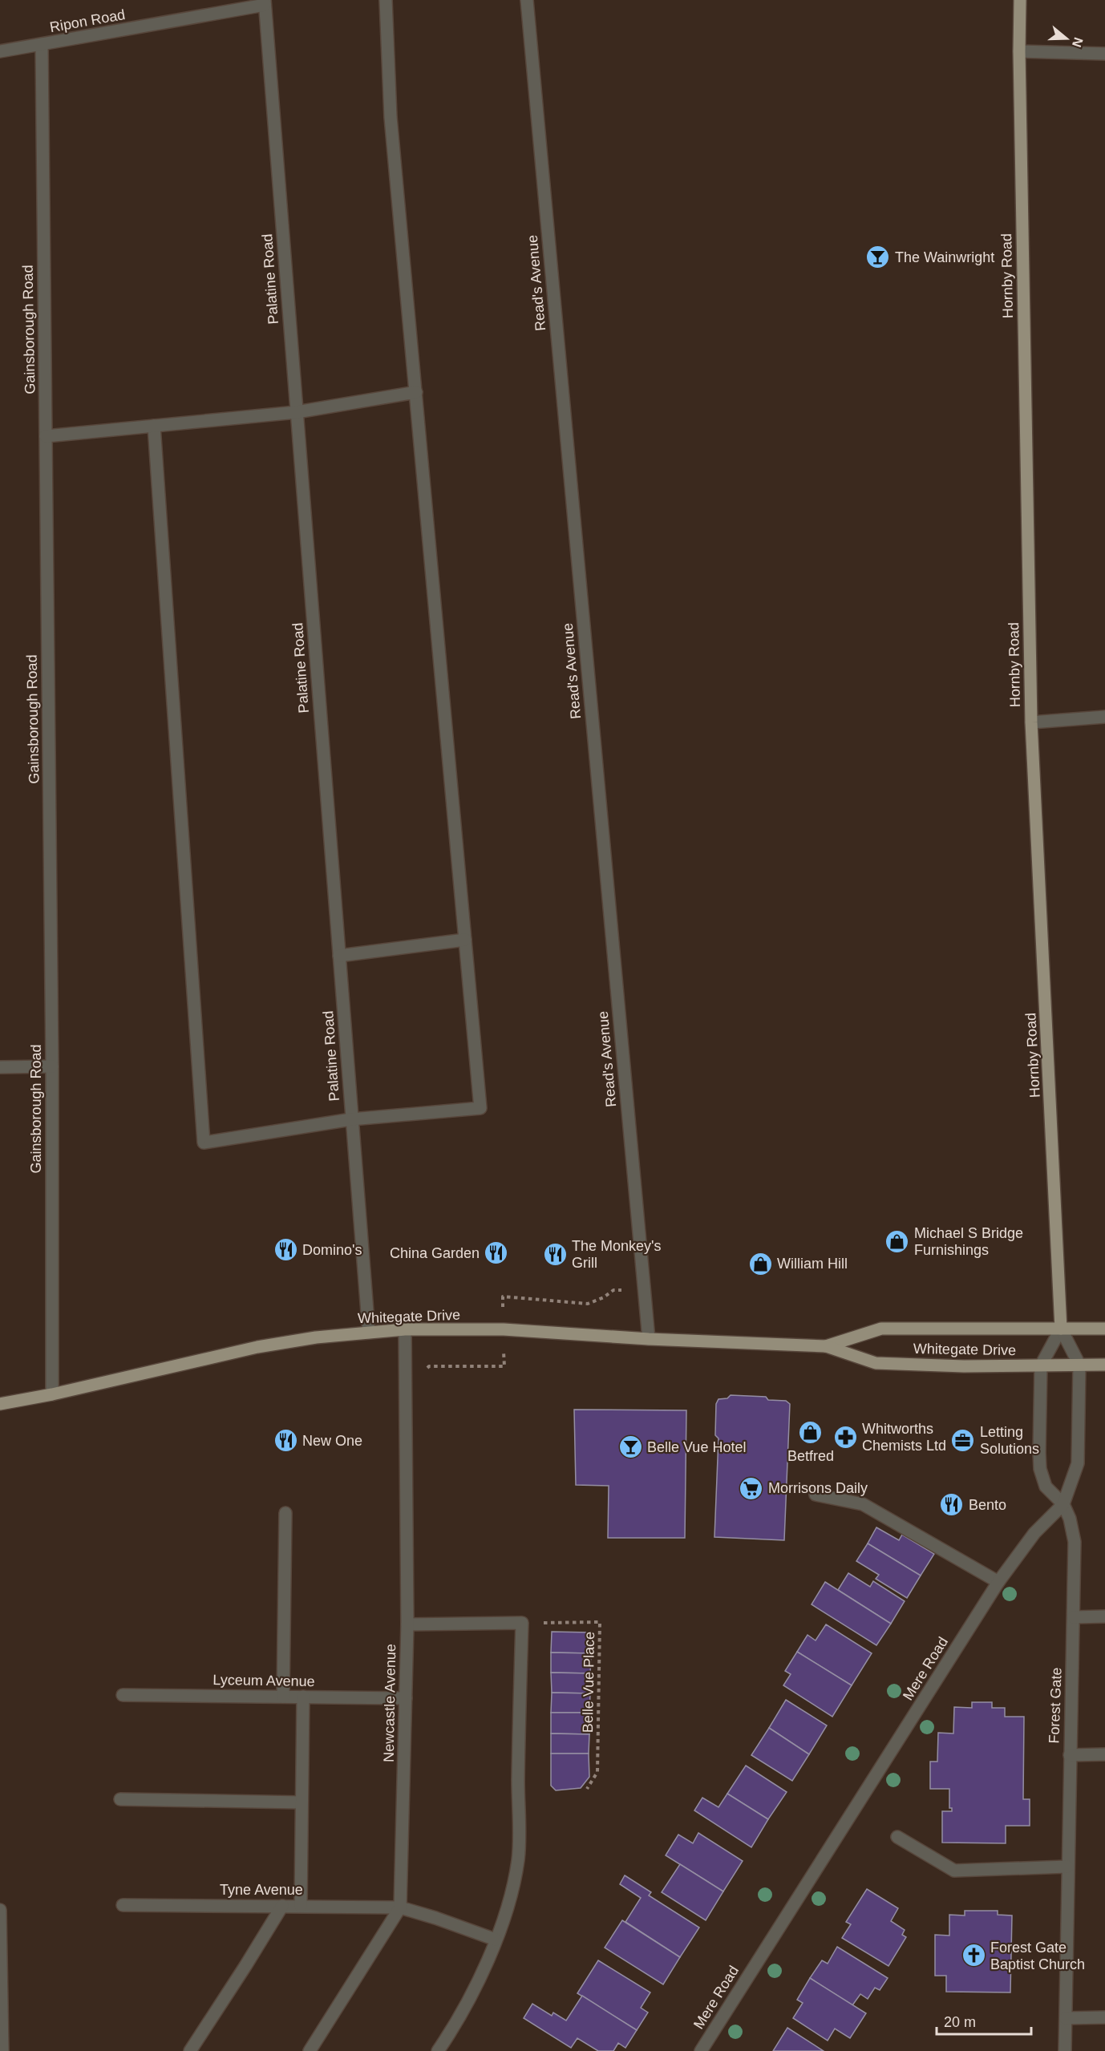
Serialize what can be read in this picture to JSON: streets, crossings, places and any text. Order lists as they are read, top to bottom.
{
  "streets": {
    "main road": ["Hornby Road", "Whitegate Drive"],
    "street": [
      "Ripon Road",
      "Palatine Road",
      "Read's Avenue",
      "Gainsborough Road",
      "Mere Road",
      "Lyceum Avenue",
      "Newcastle Avenue",
      "Forest Gate",
      "Tyne Avenue"
    ],
    "path": ["Belle Vue Place"]
  },
  "crossings": [
    ["Ripon Road", "Palatine Road"],
    ["Ripon Road", "Gainsborough Road"],
    ["Hornby Road", "Whitegate Drive"],
    ["Palatine Road", "Whitegate Drive"],
    ["Read's Avenue", "Whitegate Drive"],
    ["Gainsborough Road", "Whitegate Drive"],
    ["Whitegate Drive", "Newcastle Avenue"],
    ["Mere Road", "Forest Gate"],
    ["Lyceum Avenue", "Newcastle Avenue"],
    ["Newcastle Avenue", "Tyne Avenue"]
  ],
  "places": {
    "bar": ["The Wainwright", "Belle Vue Hotel"],
    "shop": ["Michael S Bridge Furnishings", "William Hill", "Betfred"],
    "restaurant": [
      "Domino's",
      "China Garden",
      "The Monkey's Grill",
      "New One",
      "Bento"
    ],
    "pharmacy": ["Whitworths Chemists Ltd"],
    "office": ["Letting Solutions"],
    "supermarket": ["Morrisons Daily"],
    "church": ["Forest Gate Baptist Church"]
  },
  "scale_bar": "20 m",
  "north": "right"
}
